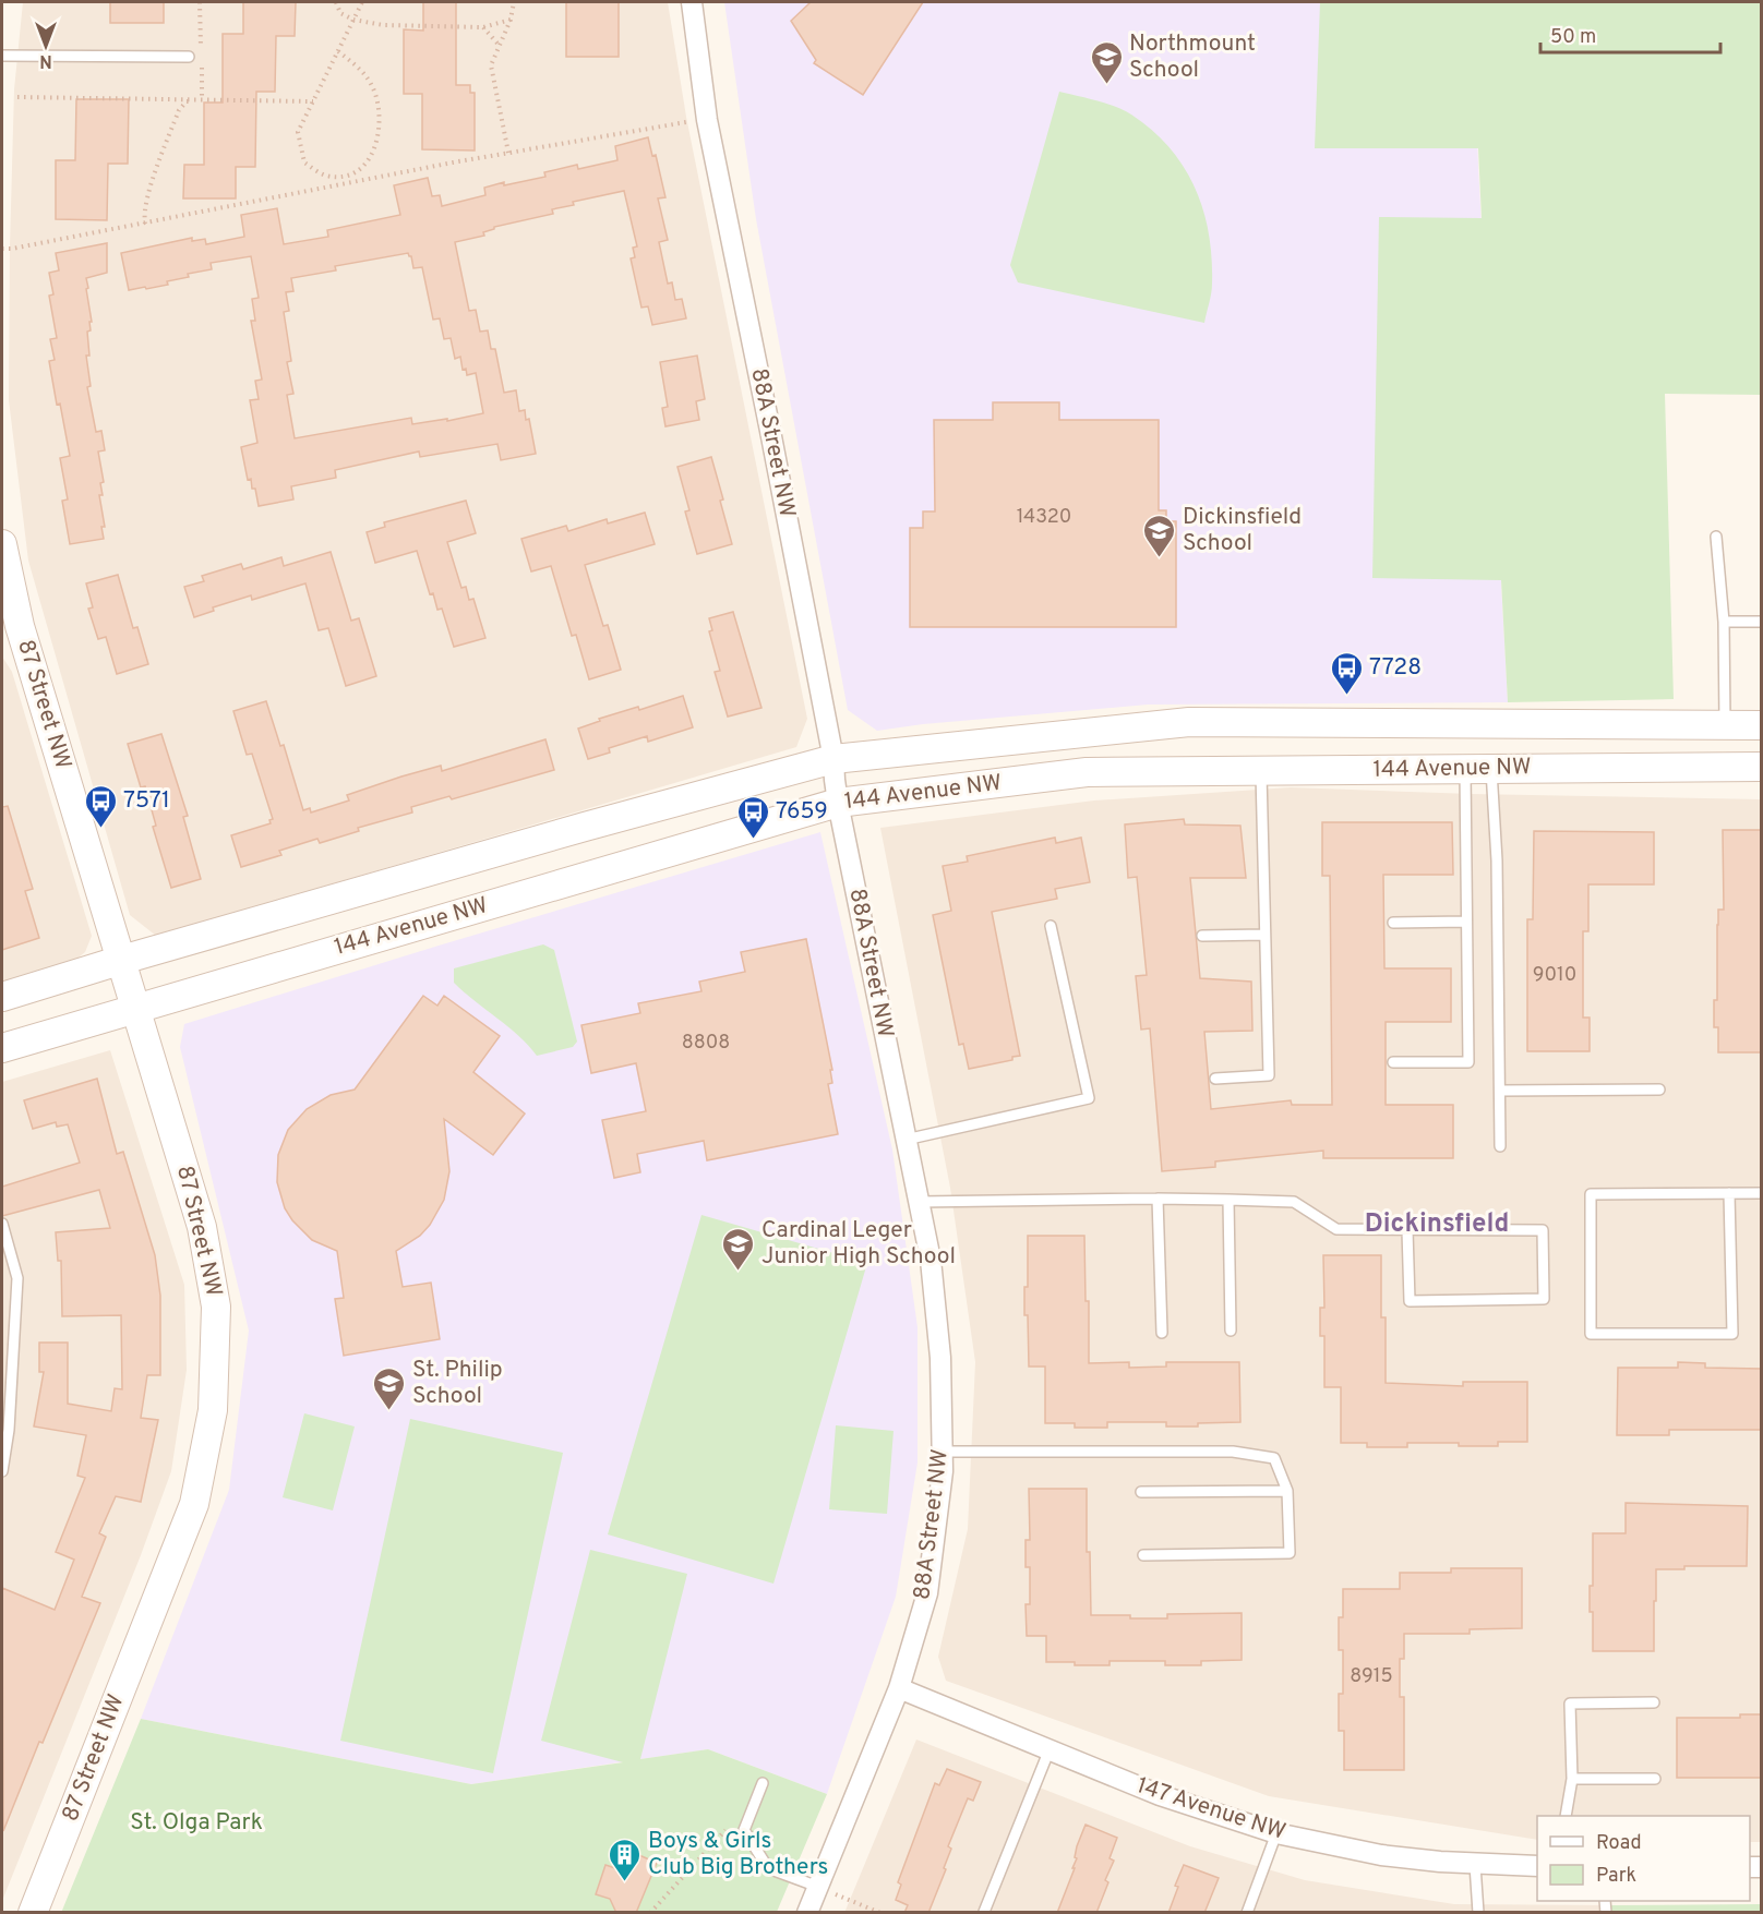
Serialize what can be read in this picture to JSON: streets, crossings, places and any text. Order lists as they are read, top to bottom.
{
  "streets": {
    "street": [
      "88A Street NW",
      "87 Street NW",
      "144 Avenue NW",
      "147 Avenue NW"
    ]
  },
  "crossings": [
    ["88A Street NW", "144 Avenue NW"],
    ["88A Street NW", "147 Avenue NW"],
    ["87 Street NW", "144 Avenue NW"]
  ],
  "districts": ["Dickinsfield"],
  "parks": ["St. Olga Park"],
  "places": {
    "school or university": [
      "Northmount School",
      "Dickinsfield School",
      "Cardinal Leger Junior High School",
      "St. Philip School"
    ],
    "bus stop": ["7728", "7571", "7659"],
    "building": ["Boys & Girls Club Big Brothers"]
  },
  "house_numbers": [
    "14320",
    "9010",
    "8808",
    "8915"
  ],
  "legend": ["Road", "Park"],
  "scale_bar": "50 m",
  "north": "bottom"
}
